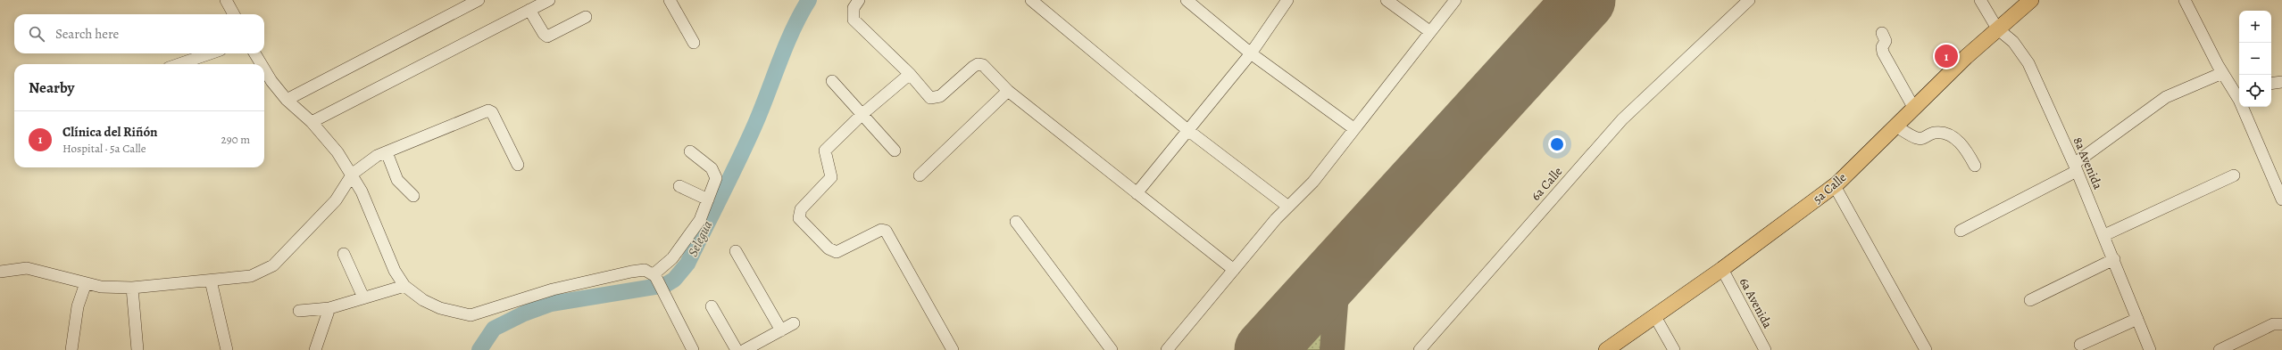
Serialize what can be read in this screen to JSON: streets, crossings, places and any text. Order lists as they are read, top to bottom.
{
  "streets": {
    "main road": ["5a Calle"],
    "street": ["8a Avenida", "6a Calle", "6a Avenida"]
  },
  "crossings": [
    ["8a Avenida", "5a Calle"],
    ["5a Calle", "6a Avenida"]
  ],
  "water": ["Selegua"],
  "page": {
    "map_buttons": ["+", "−"],
    "search": "Search here",
    "pins": "1",
    "heading": "Nearby",
    "list": [
      {
        "mark": "1",
        "name": "Clínica del Riñón",
        "note": "Hospital · 5a Calle",
        "value": "290 m"
      }
    ]
  }
}
